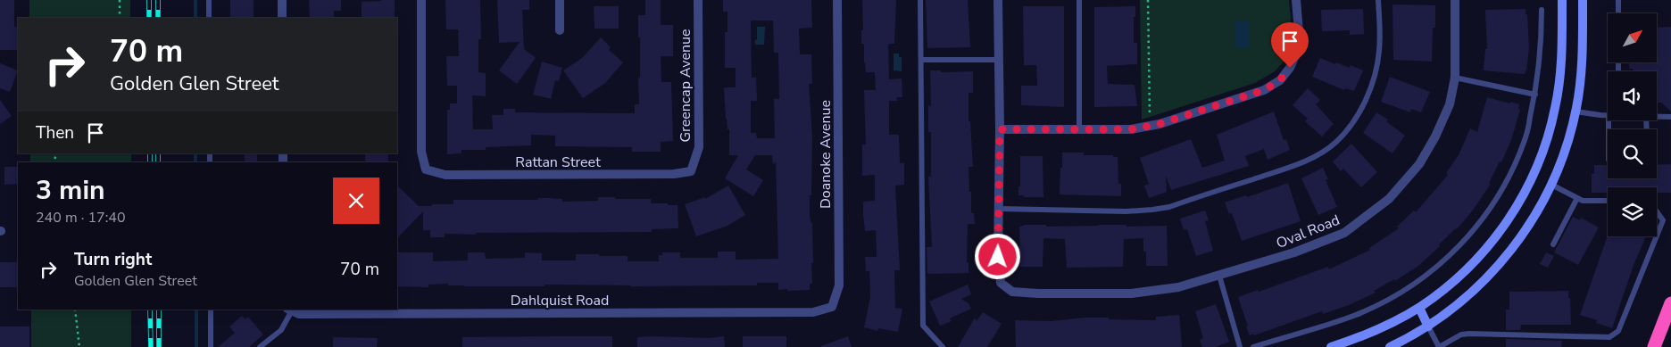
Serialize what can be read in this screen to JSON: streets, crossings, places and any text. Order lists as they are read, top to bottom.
{
  "streets": {
    "street": [
      "Greencap Avenue",
      "Doanoke Avenue",
      "Rattan Street",
      "Oval Road",
      "Dahlquist Road"
    ]
  },
  "crossings": [
    ["Greencap Avenue", "Rattan Street"],
    ["Doanoke Avenue", "Dahlquist Road"]
  ],
  "north": "top right",
  "page": {
    "turn": ["70 m", "Golden Glen Street"],
    "then": "Then",
    "heading": ["3 min", "240 m · 17:40"],
    "list": [
      {
        "name": "Turn right",
        "note": "Golden Glen Street",
        "value": "70 m"
      }
    ]
  }
}
